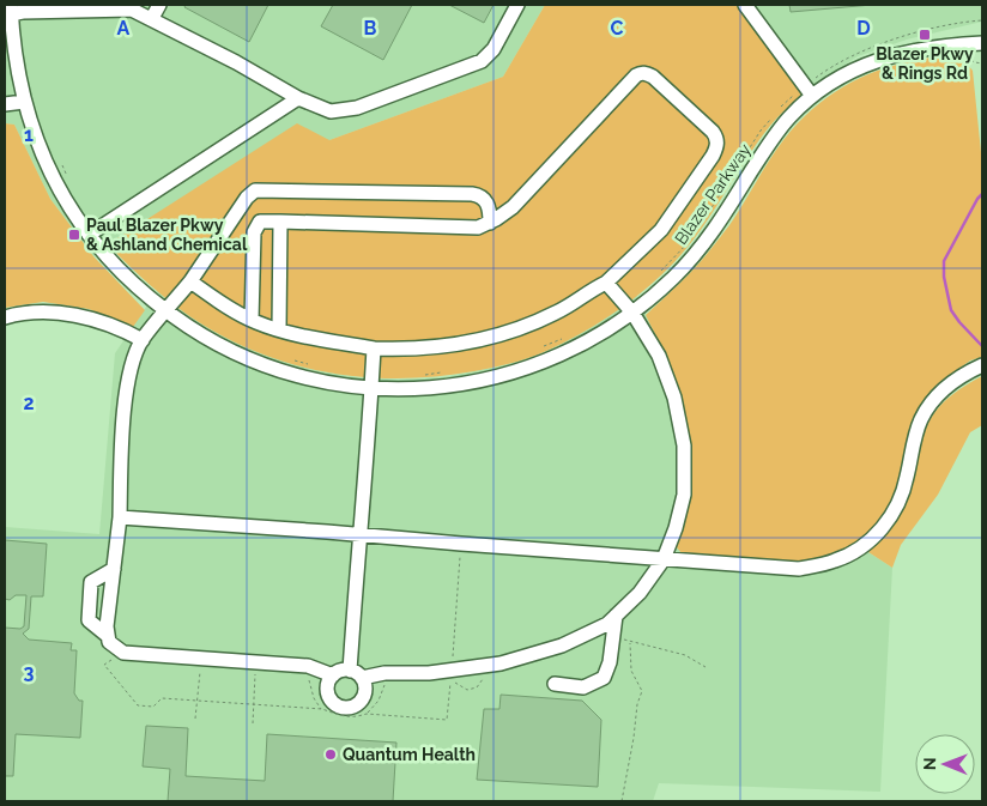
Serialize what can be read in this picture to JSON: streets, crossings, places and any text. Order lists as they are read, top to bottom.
{
  "streets": {
    "street": ["Blazer Parkway"]
  },
  "places": {
    "transit": ["Blazer Pkwy & Rings Rd", "Paul Blazer Pkwy & Ashland Chemical"],
    "other": ["Quantum Health"]
  },
  "north": "left",
  "grid": {
    "columns": [
      "A",
      "B",
      "C",
      "D"
    ],
    "rows": ["1", "2", "3"]
  }
}
